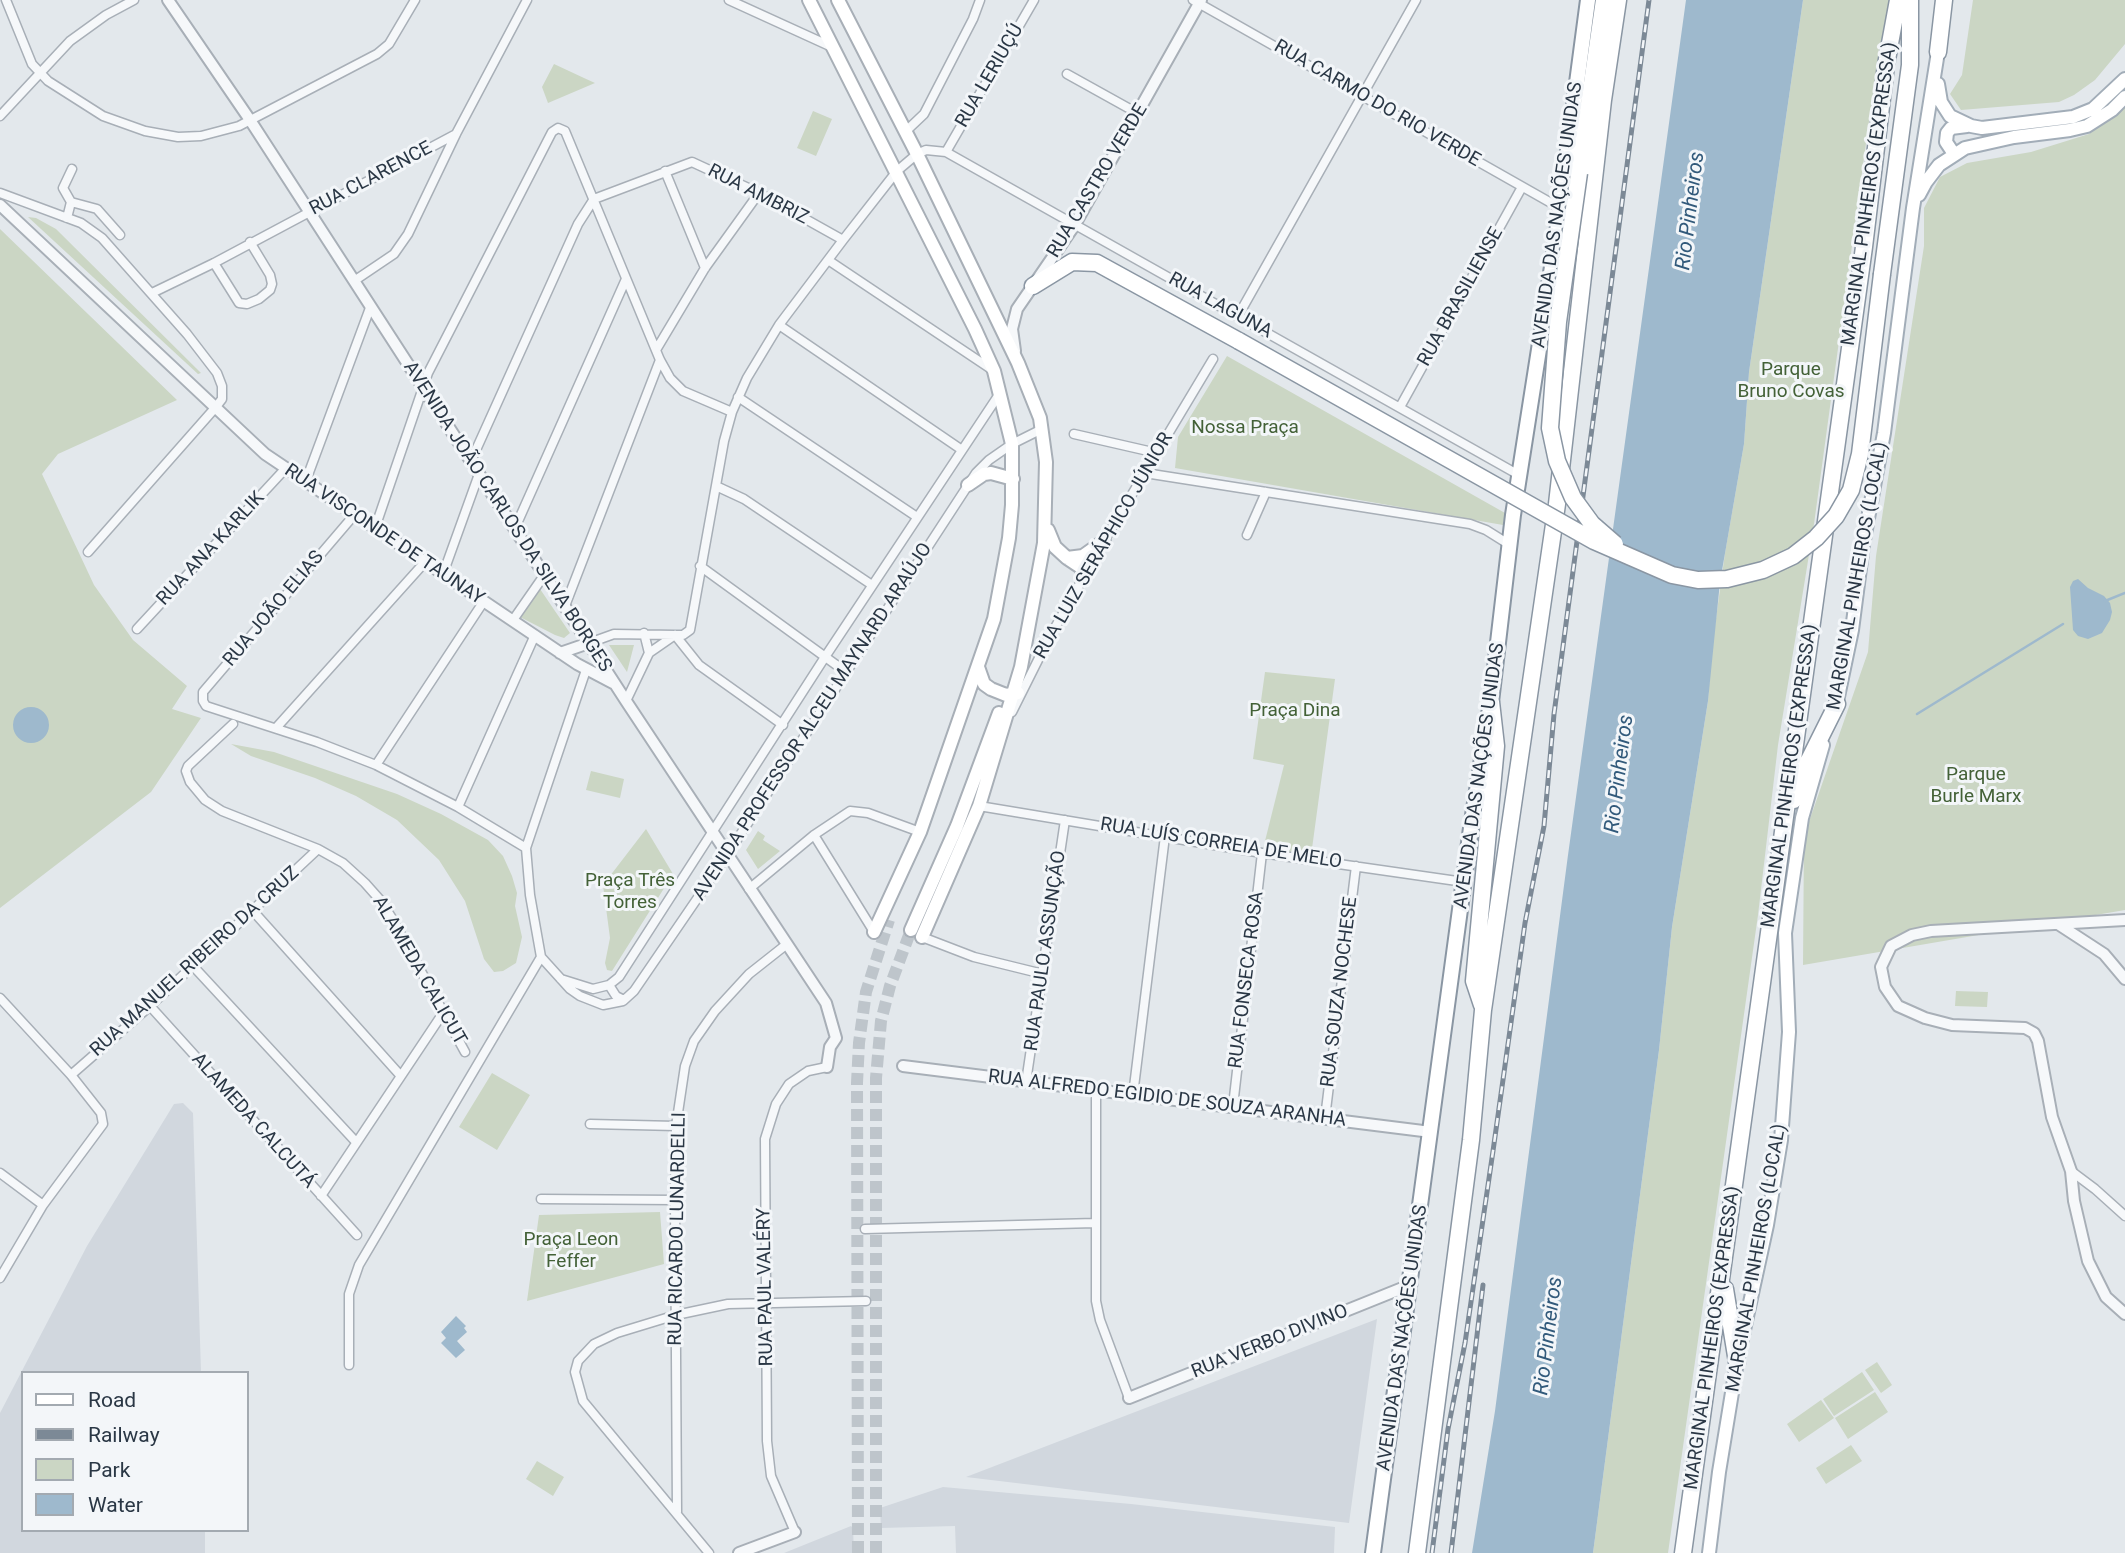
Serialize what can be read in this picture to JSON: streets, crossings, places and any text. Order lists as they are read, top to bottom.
{
  "streets": {
    "highway": ["MARGINAL PINHEIROS (EXPRESSA)", "AVENIDA DAS NAÇÕES UNIDAS"],
    "main road": ["MARGINAL PINHEIROS (LOCAL)"],
    "street": [
      "RUA LERIUÇÚ",
      "RUA CARMO DO RIO VERDE",
      "RUA CLARENCE",
      "RUA CASTRO VERDE",
      "RUA AMBRIZ",
      "RUA BRASILIENSE",
      "RUA LAGUNA",
      "AVENIDA JOÃO CARLOS DA SILVA BORGES",
      "RUA VISCONDE DE TAUNAY",
      "RUA LUIZ SERÁPHICO JÚNIOR",
      "RUA ANA KARLIK",
      "RUA JOÃO ELIAS",
      "AVENIDA PROFESSOR ALCEU MAYNARD ARAÚJO",
      "RUA LUÍS CORREIA DE MELO",
      "RUA PAULO ASSUNÇÃO",
      "RUA MANUEL RIBEIRO DA CRUZ",
      "ALAMEDA CALICUT",
      "RUA FONSECA ROSA",
      "RUA SOUZA NOCHESE",
      "RUA ALFREDO EGIDIO DE SOUZA ARANHA",
      "ALAMEDA CALCUTÁ",
      "RUA RICARDO LUNARDELLI",
      "RUA PAUL VALÉRY",
      "RUA VERBO DIVINO"
    ]
  },
  "crossings": [
    ["RUA LERIUÇÚ", "RUA LAGUNA"],
    ["RUA CARMO DO RIO VERDE", "RUA CASTRO VERDE"],
    ["RUA CARMO DO RIO VERDE", "AVENIDA DAS NAÇÕES UNIDAS"],
    ["RUA CARMO DO RIO VERDE", "RUA BRASILIENSE"],
    ["RUA CLARENCE", "AVENIDA JOÃO CARLOS DA SILVA BORGES"],
    ["RUA CASTRO VERDE", "RUA LAGUNA"],
    ["AVENIDA DAS NAÇÕES UNIDAS", "RUA LAGUNA"],
    ["AVENIDA DAS NAÇÕES UNIDAS", "RUA LUÍS CORREIA DE MELO"],
    ["AVENIDA DAS NAÇÕES UNIDAS", "RUA ALFREDO EGIDIO DE SOUZA ARANHA"],
    ["AVENIDA DAS NAÇÕES UNIDAS", "RUA VERBO DIVINO"],
    ["RUA BRASILIENSE", "RUA LAGUNA"],
    ["AVENIDA JOÃO CARLOS DA SILVA BORGES", "RUA VISCONDE DE TAUNAY"],
    ["AVENIDA JOÃO CARLOS DA SILVA BORGES", "AVENIDA PROFESSOR ALCEU MAYNARD ARAÚJO"],
    ["AVENIDA JOÃO CARLOS DA SILVA BORGES", "RUA RICARDO LUNARDELLI"],
    ["AVENIDA JOÃO CARLOS DA SILVA BORGES", "RUA PAUL VALÉRY"],
    ["RUA VISCONDE DE TAUNAY", "RUA ANA KARLIK"],
    ["RUA VISCONDE DE TAUNAY", "RUA JOÃO ELIAS"],
    ["RUA LUÍS CORREIA DE MELO", "RUA PAULO ASSUNÇÃO"],
    ["RUA LUÍS CORREIA DE MELO", "RUA FONSECA ROSA"],
    ["RUA LUÍS CORREIA DE MELO", "RUA SOUZA NOCHESE"],
    ["RUA PAULO ASSUNÇÃO", "RUA ALFREDO EGIDIO DE SOUZA ARANHA"],
    ["RUA MANUEL RIBEIRO DA CRUZ", "ALAMEDA CALICUT"],
    ["RUA MANUEL RIBEIRO DA CRUZ", "ALAMEDA CALCUTÁ"],
    ["RUA FONSECA ROSA", "RUA ALFREDO EGIDIO DE SOUZA ARANHA"],
    ["RUA SOUZA NOCHESE", "RUA ALFREDO EGIDIO DE SOUZA ARANHA"]
  ],
  "water": ["Rio Pinheiros"],
  "parks": [
    "Parque Bruno Covas",
    "Nossa Praça",
    "Praça Dina",
    "Parque Burle Marx",
    "Praça Três Torres",
    "Praça Leon Feffer"
  ],
  "legend": [
    "Road",
    "Railway",
    "Park",
    "Water"
  ]
}
